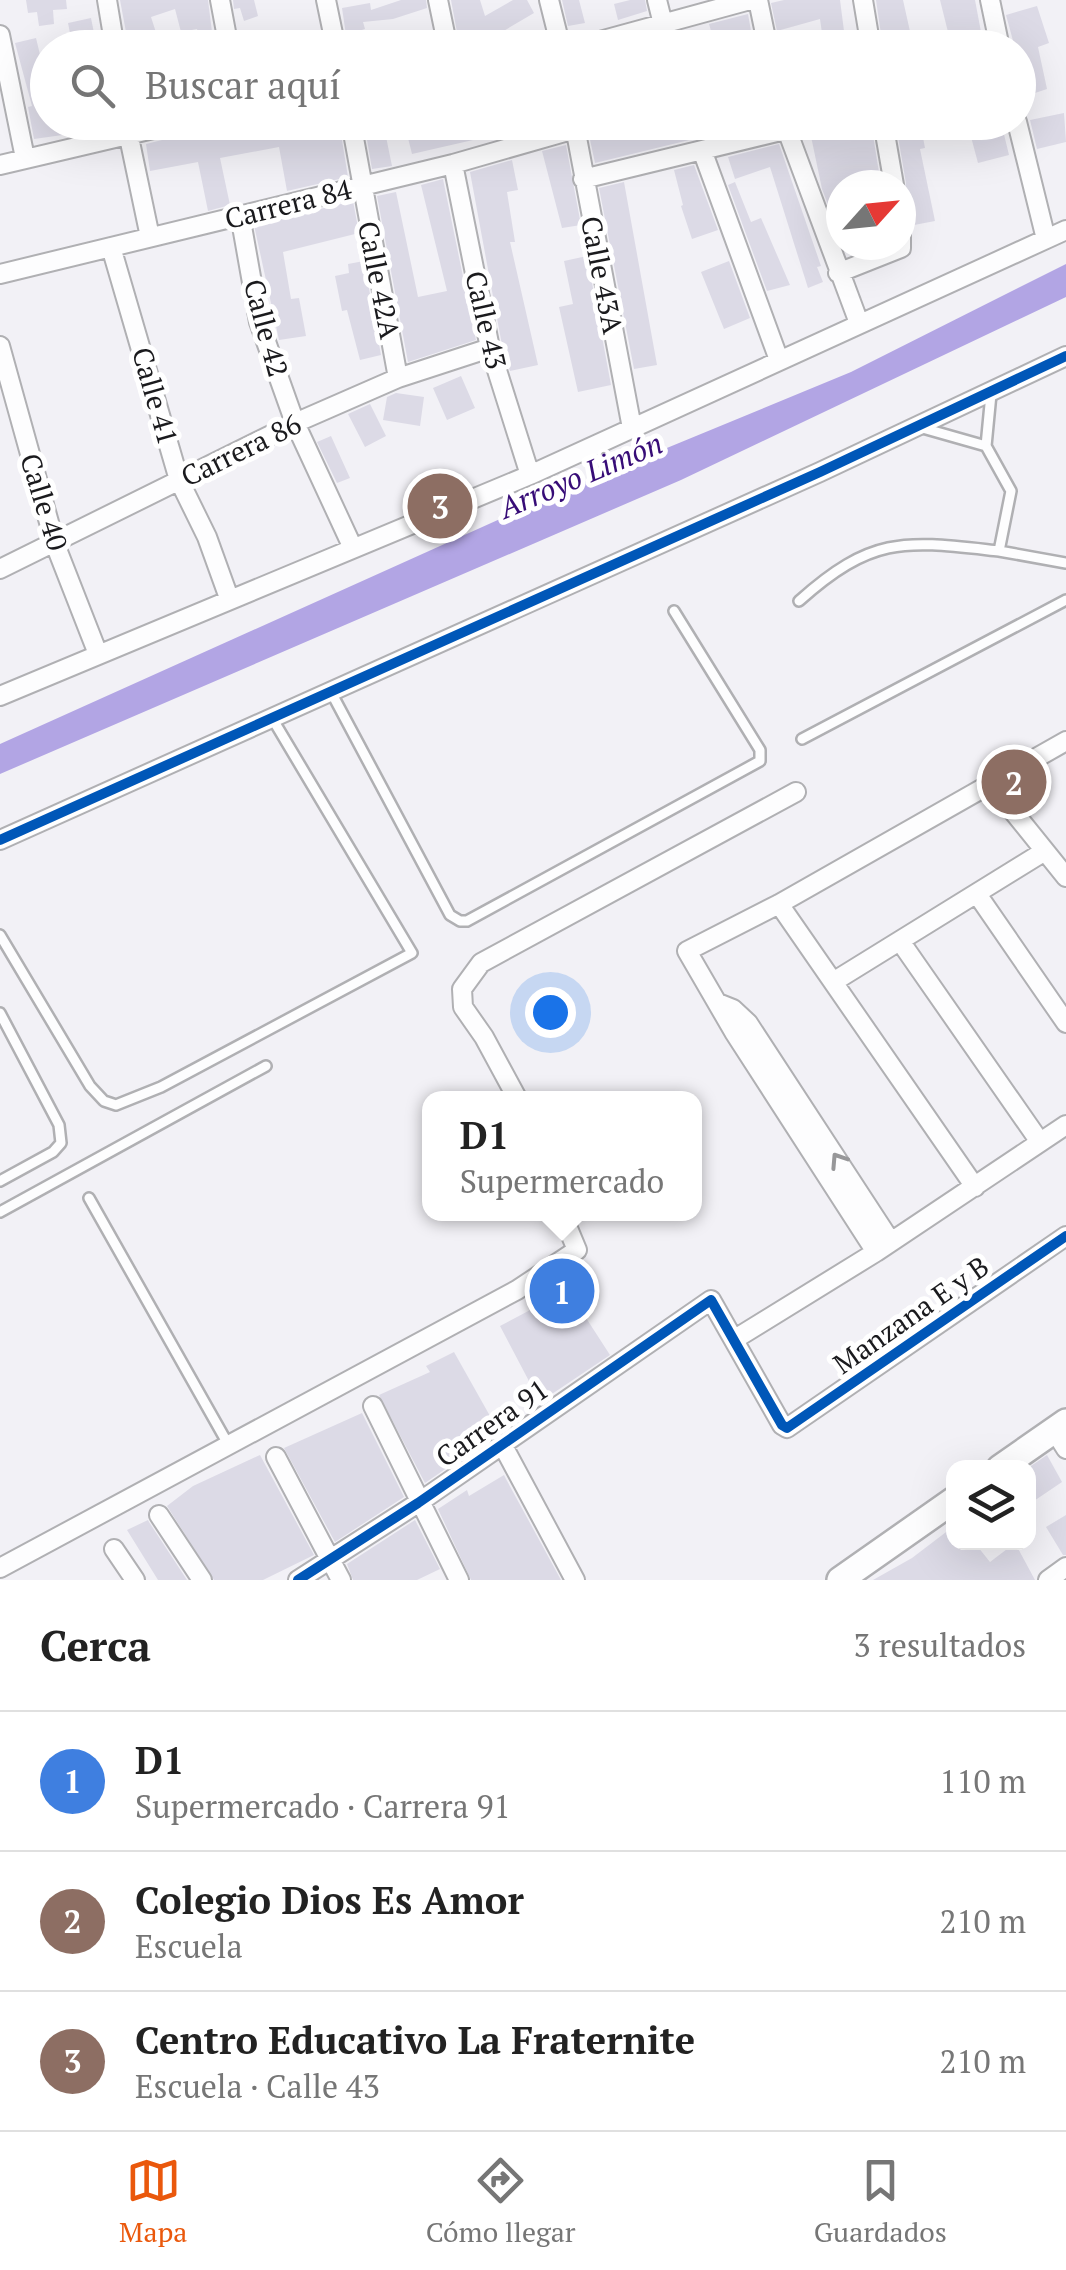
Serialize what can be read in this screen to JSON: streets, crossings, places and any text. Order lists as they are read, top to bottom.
{
  "streets": {
    "street": [
      "Carrera 84",
      "Calle 43A",
      "Calle 42A",
      "Calle 43",
      "Calle 42",
      "Calle 41",
      "Carrera 86",
      "Calle 40",
      "Manzana E y B",
      "Carrera 91"
    ]
  },
  "crossings": [
    ["Carrera 84", "Calle 42A"],
    ["Carrera 84", "Calle 43"],
    ["Carrera 84", "Calle 42"],
    ["Carrera 84", "Calle 41"],
    ["Calle 42A", "Carrera 86"],
    ["Calle 43", "Carrera 86"],
    ["Calle 42", "Carrera 86"],
    ["Calle 41", "Carrera 86"],
    ["Carrera 86", "Calle 40"],
    ["Manzana E y B", "Carrera 91"]
  ],
  "water": ["Arroyo Limón"],
  "north": "top right",
  "page": {
    "search": "Buscar aquí",
    "pins": ["3", "2", "1"],
    "popup": ["D1", "Supermercado"],
    "heading": ["Cerca", "3 resultados"],
    "list": [
      {
        "mark": "1",
        "name": "D1",
        "note": "Supermercado · Carrera 91",
        "value": "110 m"
      },
      {
        "mark": "2",
        "name": "Colegio Dios Es Amor",
        "note": "Escuela",
        "value": "210 m"
      },
      {
        "mark": "3",
        "name": "Centro Educativo La Fraternite",
        "note": "Escuela · Calle 43",
        "value": "210 m"
      }
    ],
    "nav": ["Mapa", "Cómo llegar", "Guardados"]
  }
}
